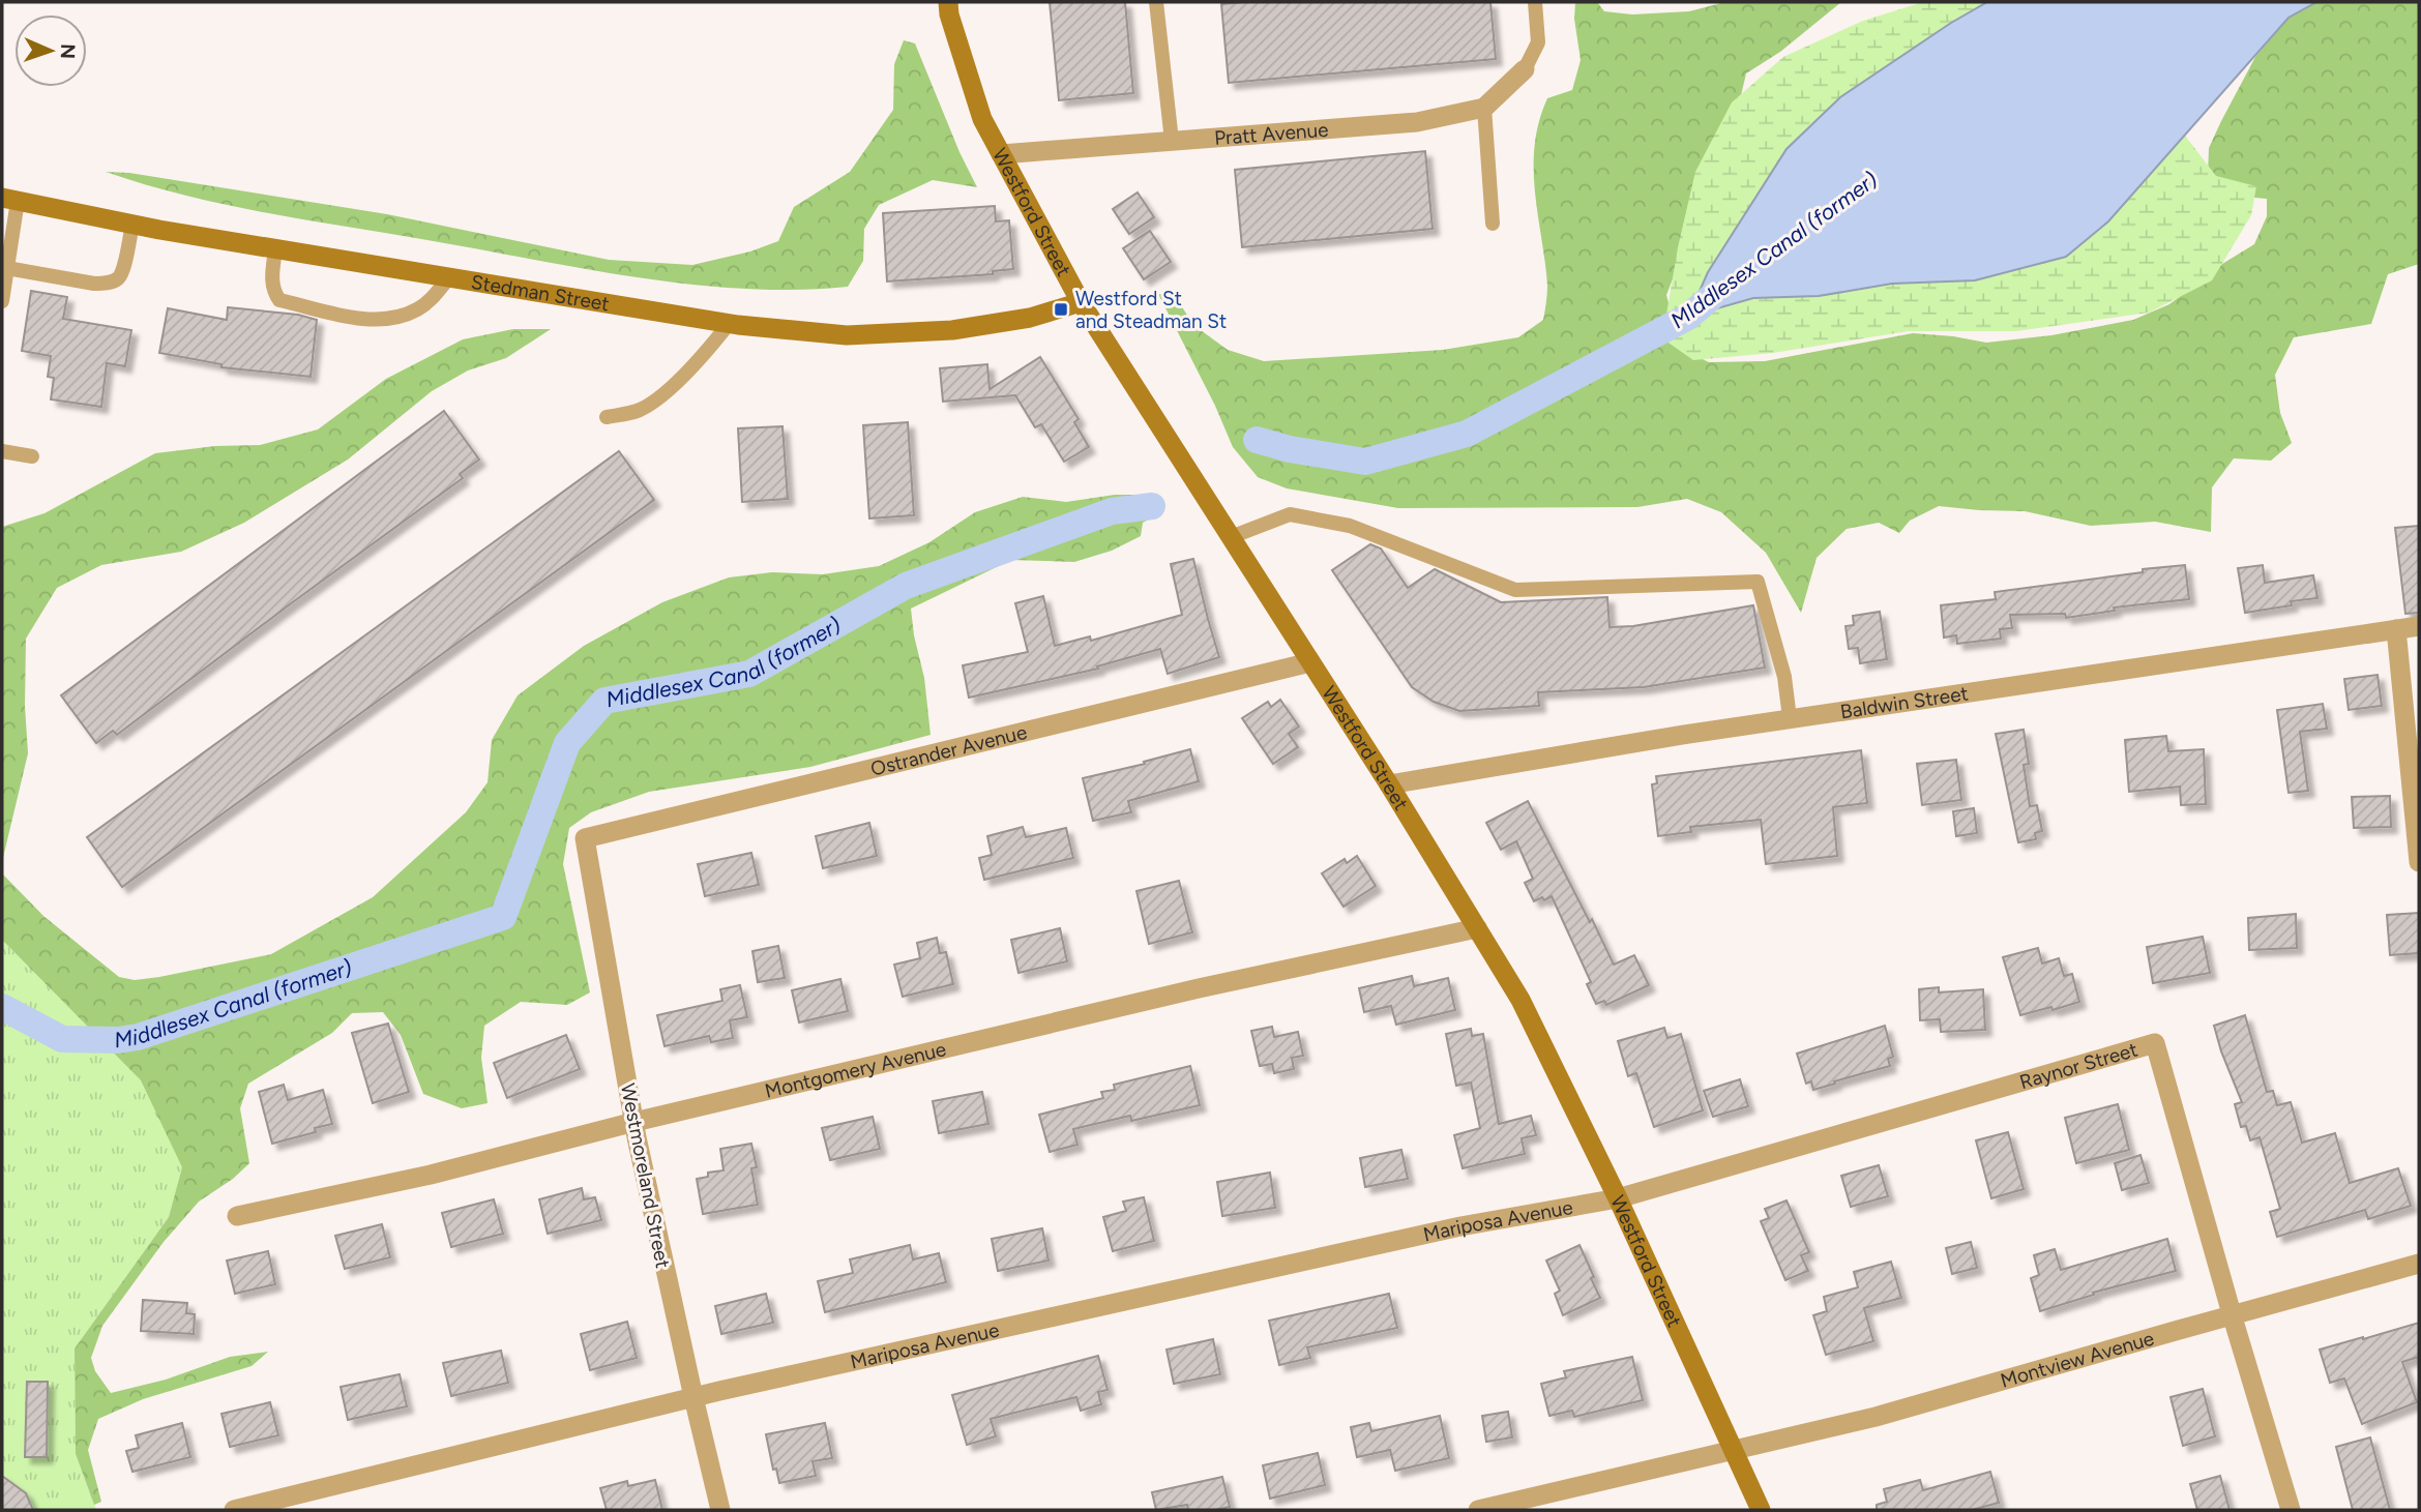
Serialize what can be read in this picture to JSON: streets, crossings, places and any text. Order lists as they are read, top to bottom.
{
  "streets": {
    "main road": ["Westford Street", "Stedman Street"],
    "street": [
      "Pratt Avenue",
      "Baldwin Street",
      "Ostrander Avenue",
      "Raynor Street",
      "Montgomery Avenue",
      "Westmoreland Street",
      "Mariposa Avenue",
      "Montview Avenue"
    ]
  },
  "crossings": [
    ["Pratt Avenue", "Westford Street"],
    ["Westford Street", "Stedman Street"],
    ["Westford Street", "Baldwin Street"],
    ["Westford Street", "Ostrander Avenue"],
    ["Westford Street", "Raynor Street"],
    ["Westford Street", "Montgomery Avenue"],
    ["Westford Street", "Mariposa Avenue"],
    ["Westford Street", "Montview Avenue"],
    ["Ostrander Avenue", "Westmoreland Street"],
    ["Raynor Street", "Mariposa Avenue"],
    ["Raynor Street", "Montview Avenue"],
    ["Montgomery Avenue", "Westmoreland Street"],
    ["Westmoreland Street", "Mariposa Avenue"]
  ],
  "water": ["MIddlesex Canal (former)", "Middlesex Canal (former)"],
  "places": {
    "transit": ["Westford St and Steadman St"]
  },
  "north": "right"
}
